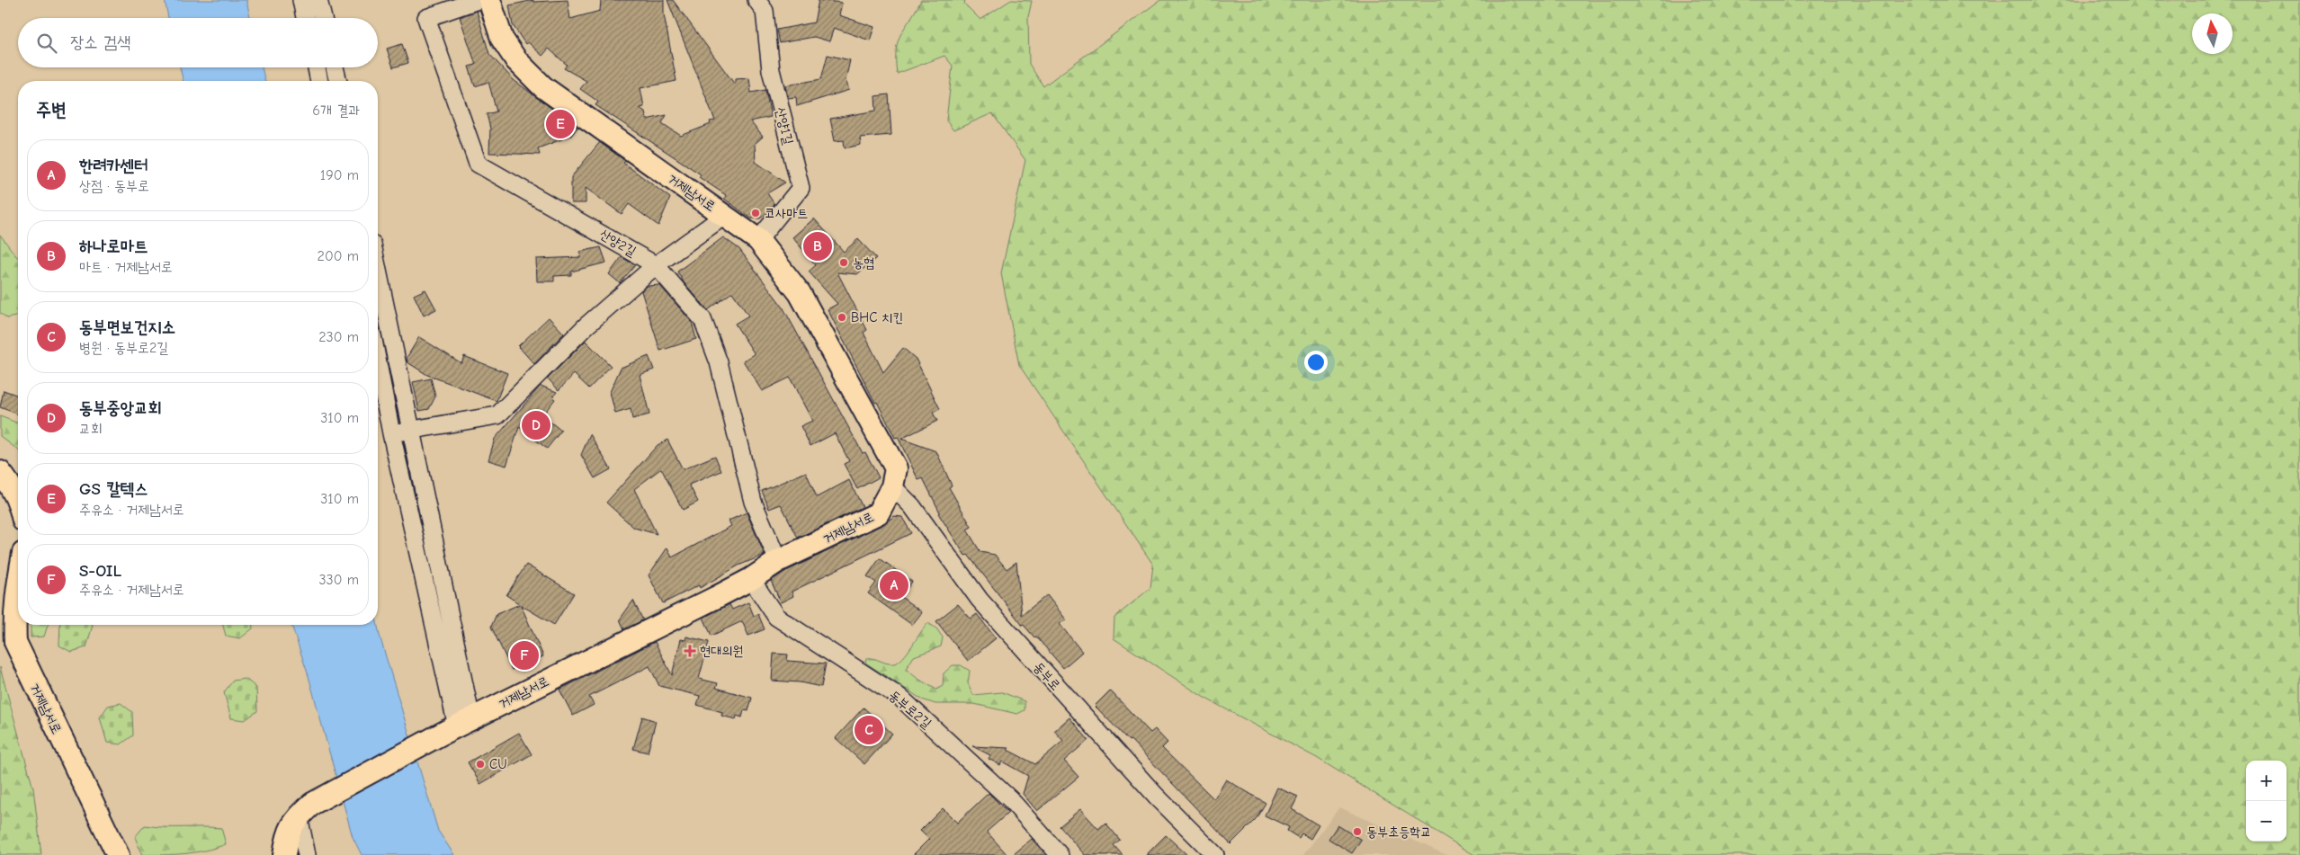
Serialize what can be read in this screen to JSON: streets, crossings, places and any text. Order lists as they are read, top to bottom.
{
  "streets": {
    "main road": ["거제남서로"],
    "street": [
      "산양1길",
      "산양2길",
      "동부로",
      "동부로2길"
    ]
  },
  "crossings": [
    ["산양1길", "거제남서로"],
    ["거제남서로", "산양2길"],
    ["거제남서로", "동부로"],
    ["거제남서로", "동부로2길"]
  ],
  "places": {
    "other": [
      "코사마트",
      "농협",
      "BHC 치킨",
      "CU",
      "동부초등학교"
    ],
    "health": ["현대의원"]
  },
  "north": "top",
  "page": {
    "search": "장소 검색",
    "heading": ["주변", "6개 결과"],
    "pins": [
      "E",
      "B",
      "D",
      "A",
      "F",
      "C"
    ],
    "list": [
      {
        "mark": "A",
        "name": "한려카센터",
        "note": "상점 · 동부로",
        "value": "190 m"
      },
      {
        "mark": "B",
        "name": "하나로마트",
        "note": "마트 · 거제남서로",
        "value": "200 m"
      },
      {
        "mark": "C",
        "name": "동부면보건지소",
        "note": "병원 · 동부로2길",
        "value": "230 m"
      },
      {
        "mark": "D",
        "name": "동부중앙교회",
        "note": "교회",
        "value": "310 m"
      },
      {
        "mark": "E",
        "name": "GS 칼텍스",
        "note": "주유소 · 거제남서로",
        "value": "310 m"
      },
      {
        "mark": "F",
        "name": "S-OIL",
        "note": "주유소 · 거제남서로",
        "value": "330 m"
      }
    ],
    "map_buttons": ["+", "−"]
  }
}
